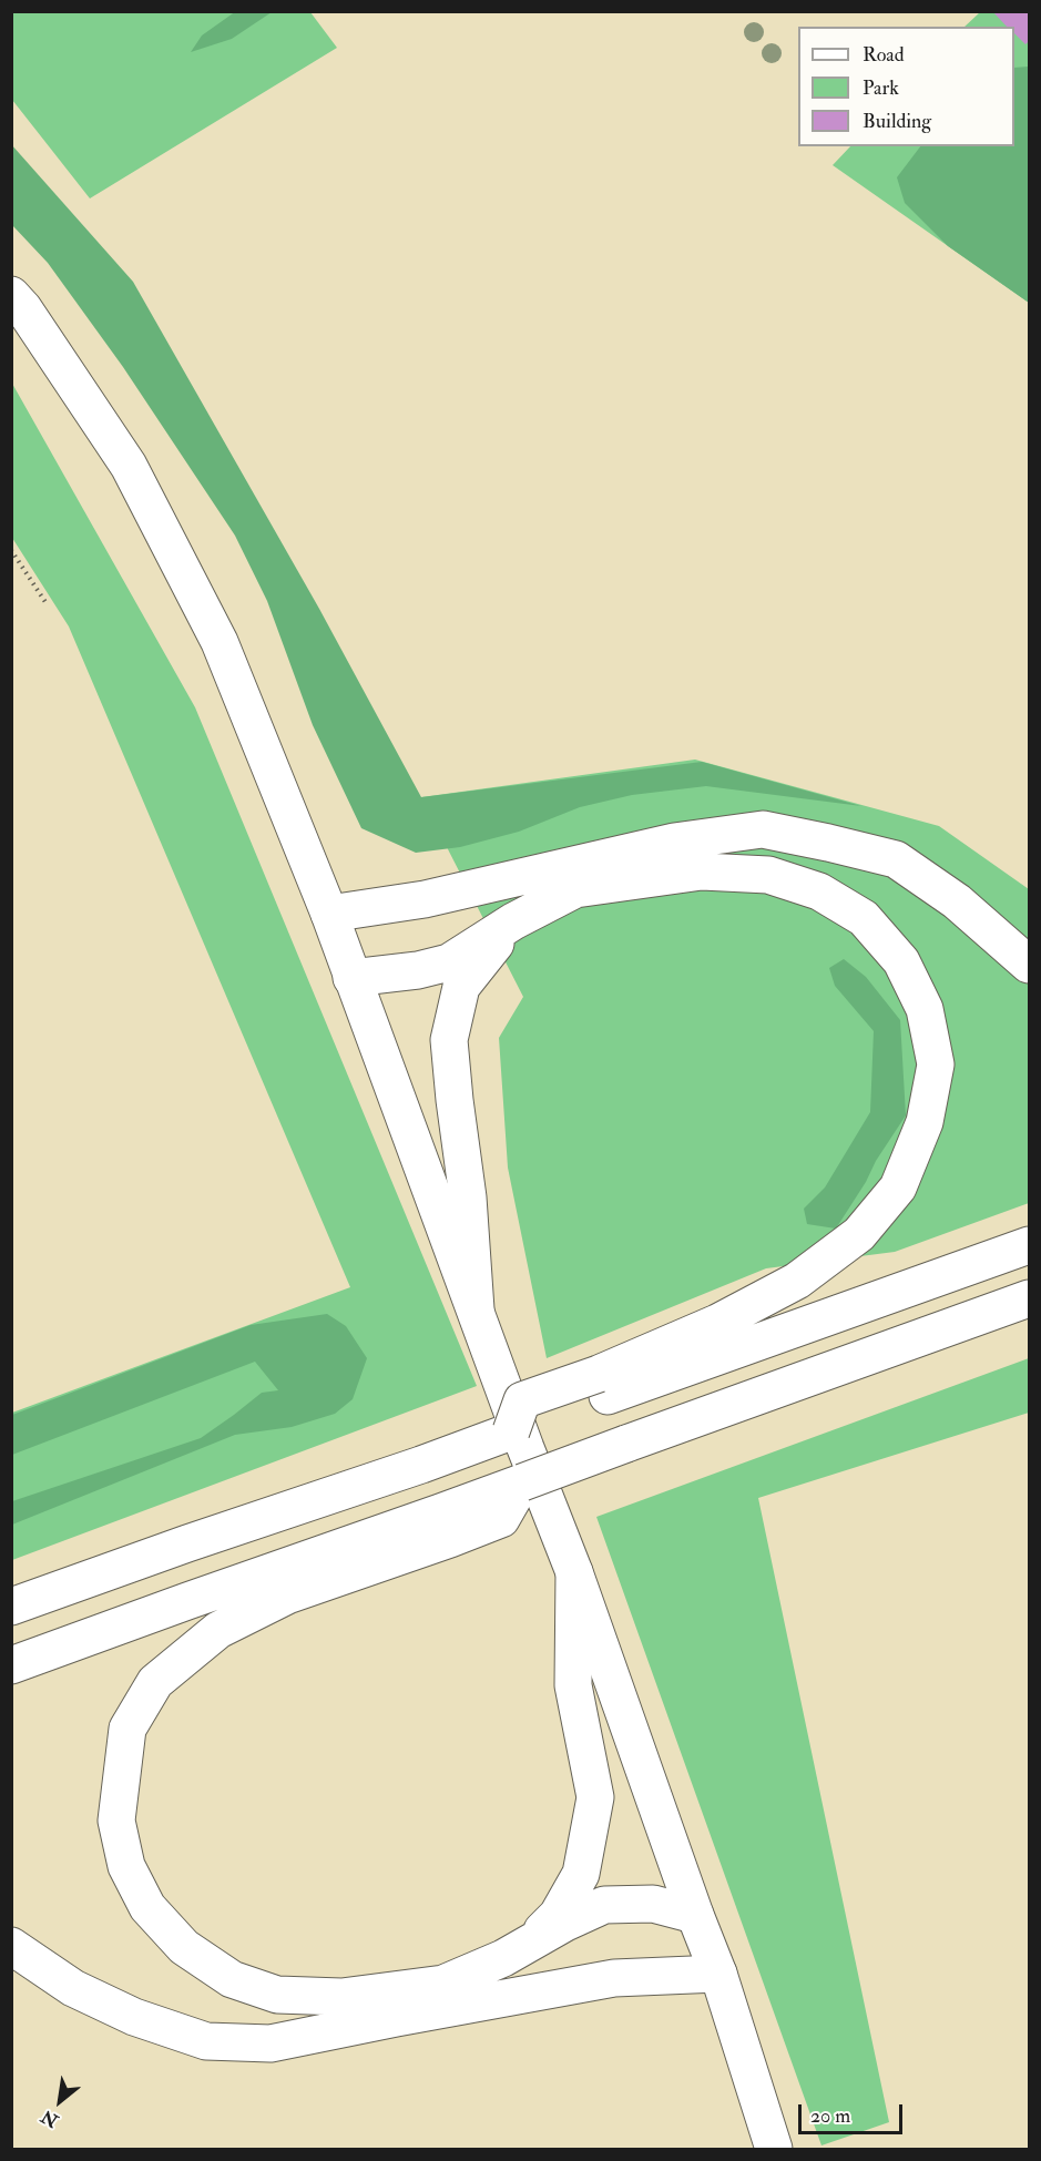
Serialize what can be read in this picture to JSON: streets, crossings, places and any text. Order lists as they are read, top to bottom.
{
  "legend": ["Road", "Park", "Building"],
  "scale_bar": "20 m",
  "north": "bottom left"
}
